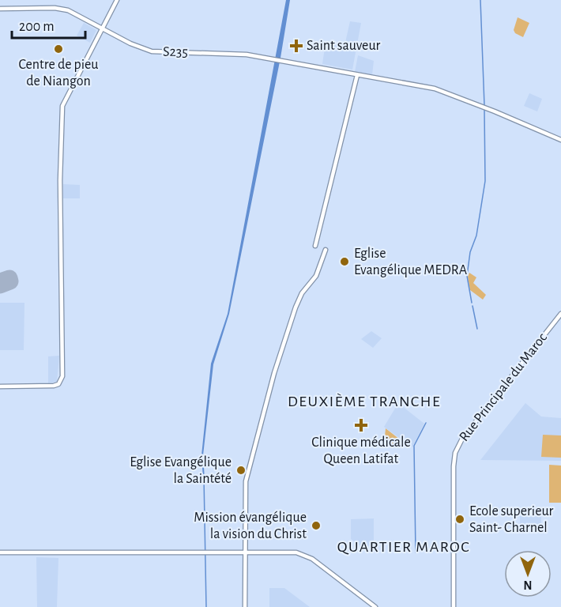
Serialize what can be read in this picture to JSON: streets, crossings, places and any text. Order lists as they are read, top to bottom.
{
  "streets": {
    "street": ["S235", "Rue Principale du Maroc"]
  },
  "districts": ["DEUXIÈME TRANCHE", "QUARTIER MAROC"],
  "places": {
    "health": ["Saint sauveur", "Clinique médicale Queen Latifat"],
    "other": [
      "Centre de pieu de Niangon",
      "Eglise Evangélique MEDRA",
      "Eglise Evangélique la Saintété",
      "Ecole superieur Saint- Charnel",
      "Mission évangélique la vision du Christ"
    ]
  },
  "scale_bar": "200 m",
  "north": "bottom"
}
